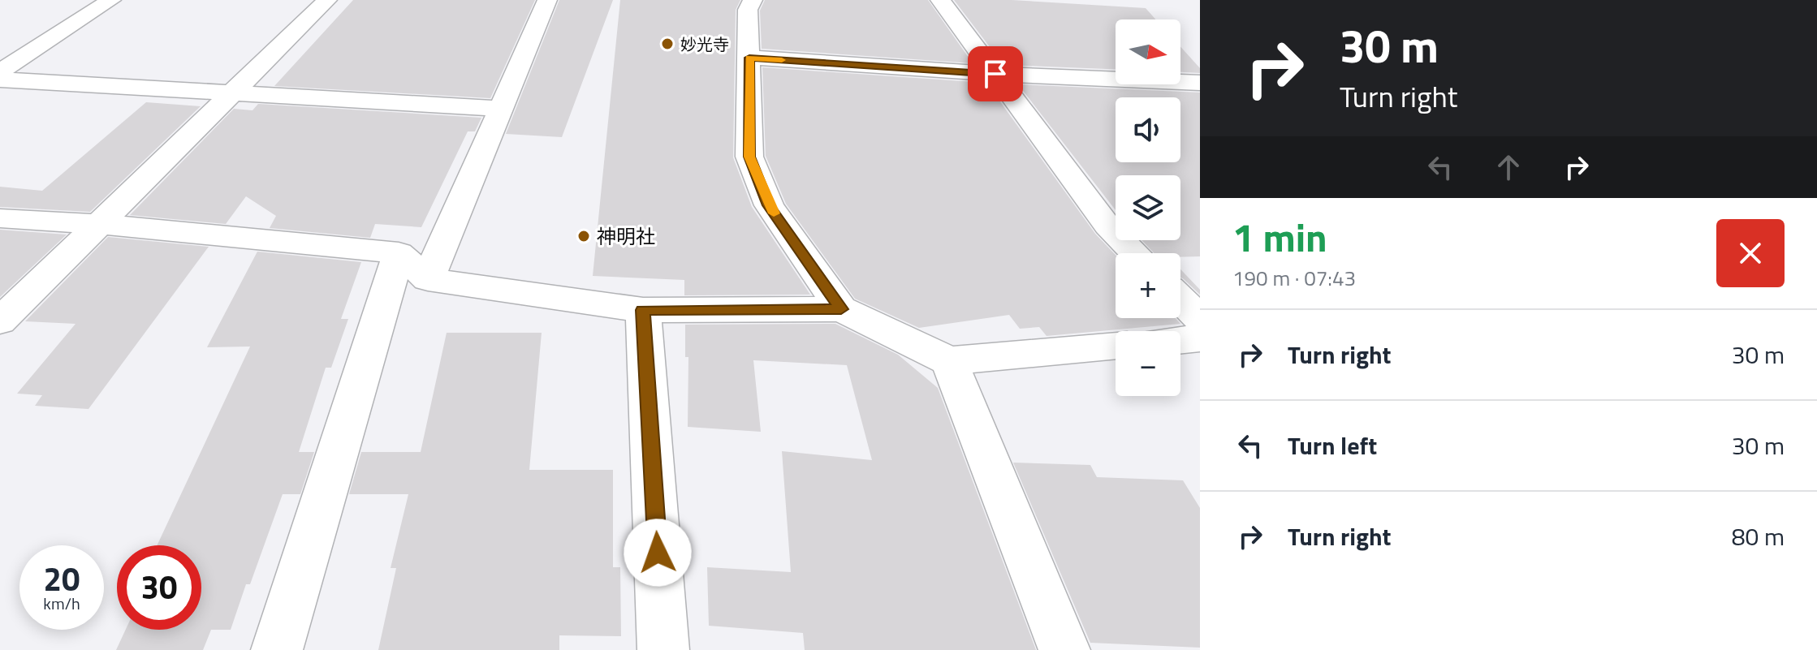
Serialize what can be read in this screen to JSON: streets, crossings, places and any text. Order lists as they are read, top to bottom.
{
  "places": ["妙光寺", "神明社"],
  "north": "right",
  "page": {
    "turn": ["30 m", "Turn right"],
    "map_buttons": ["+", "−"],
    "heading": ["1 min", "190 m · 07:43"],
    "list": [
      {
        "name": "Turn right",
        "value": "30 m"
      },
      {
        "name": "Turn left",
        "value": "30 m"
      },
      {
        "name": "Turn right",
        "value": "80 m"
      }
    ],
    "speed": "20 km/h",
    "limit": "30"
  }
}
